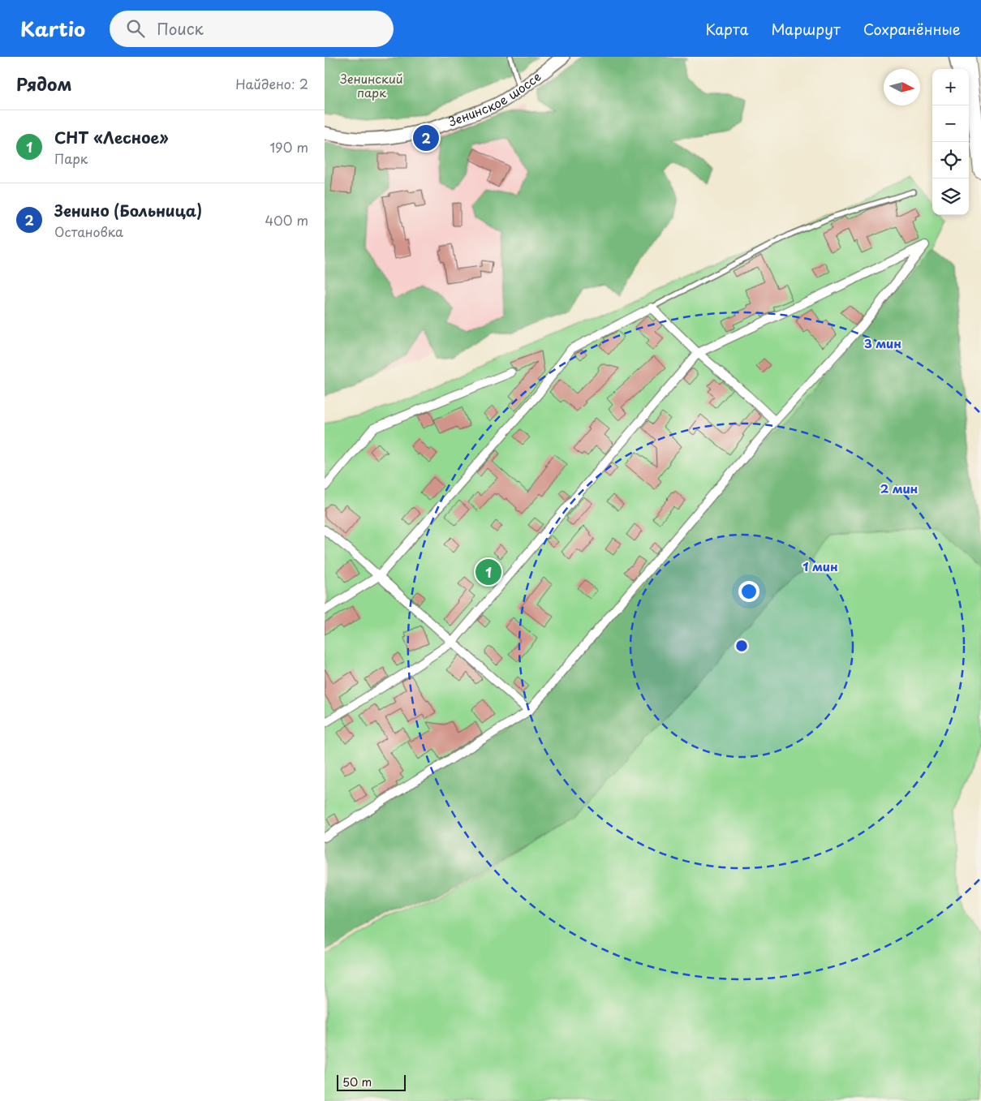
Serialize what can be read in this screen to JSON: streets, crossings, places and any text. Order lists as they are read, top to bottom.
{
  "streets": {
    "main road": ["Зенинское шоссе"]
  },
  "parks": ["Зенинский парк"],
  "scale_bar": "50 m",
  "north": "right",
  "page": {
    "header": "Kartio",
    "search": "Поиск",
    "nav": ["Карта", "Маршрут", "Сохранённые"],
    "heading": ["Рядом", "Найдено: 2"],
    "map_buttons": ["+", "−"],
    "list": [
      {
        "mark": "1",
        "name": "СНТ «Лесное»",
        "note": "Парк",
        "value": "190 m"
      },
      {
        "mark": "2",
        "name": "Зенино (Больница)",
        "note": "Остановка",
        "value": "400 m"
      }
    ],
    "pins": ["2", "1"],
    "scale": "50 m"
  },
  "rings": ["3 мин", "2 мин", "1 мин"]
}
